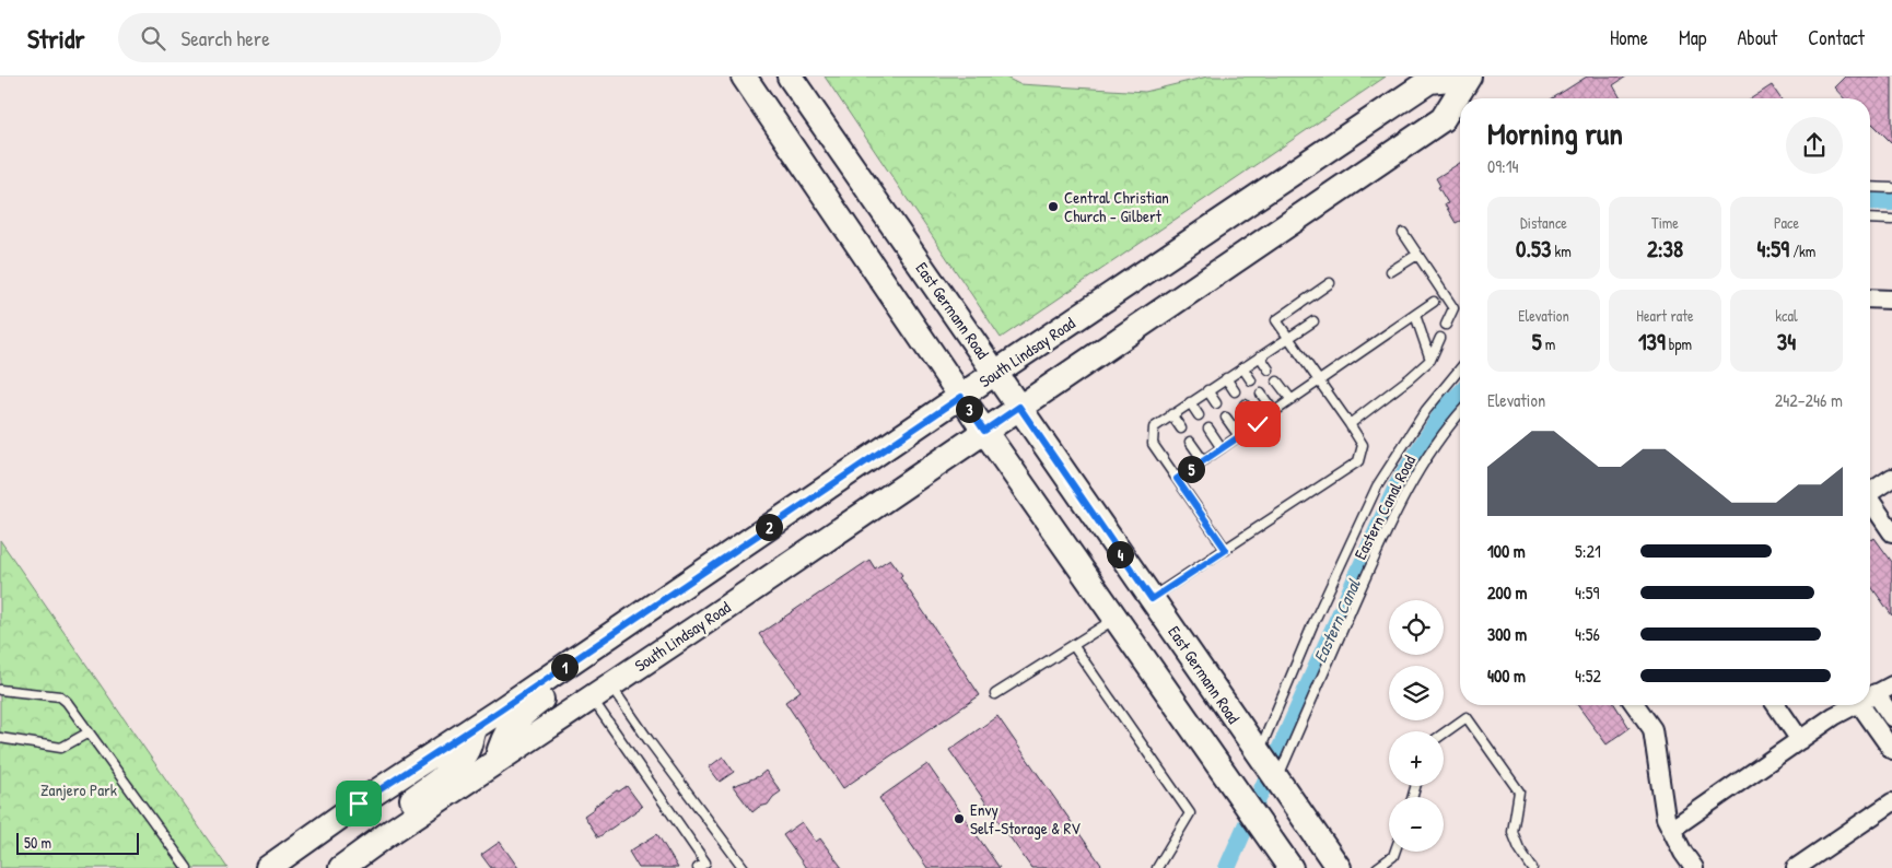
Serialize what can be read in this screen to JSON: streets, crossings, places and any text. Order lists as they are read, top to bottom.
{
  "streets": {
    "main road": ["East Germann Road", "South Lindsay Road"],
    "lane": ["Eastern Canal Road"]
  },
  "crossings": [
    ["East Germann Road", "South Lindsay Road"],
    ["East Germann Road", "Eastern Canal Road"]
  ],
  "water": ["Eastern Canal"],
  "parks": ["Zanjero Park"],
  "places": ["Central Christian Church - Gilbert", "Envy Self-Storage & RV"],
  "scale_bar": "50 m",
  "page": {
    "header": "Stridr",
    "search": "Search here",
    "nav": [
      "Home",
      "Map",
      "About",
      "Contact"
    ],
    "heading": ["Morning run", "09:14"],
    "stats": [
      ["Distance", "0.53 km"],
      ["Time", "2:38"],
      ["Pace", "4:59 /km"],
      ["Elevation", "5 m"],
      ["Heart rate", "139 bpm"],
      ["kcal", "34"]
    ],
    "chart": ["Elevation", "242–246 m"],
    "pins": [
      "3",
      "5",
      "2",
      "4",
      "1"
    ],
    "list": [
      {
        "name": "100 m",
        "note": "5:21"
      },
      {
        "name": "200 m",
        "note": "4:59"
      },
      {
        "name": "300 m",
        "note": "4:56"
      },
      {
        "name": "400 m",
        "note": "4:52"
      }
    ],
    "map_buttons": ["+", "−"],
    "scale": "50 m"
  }
}
